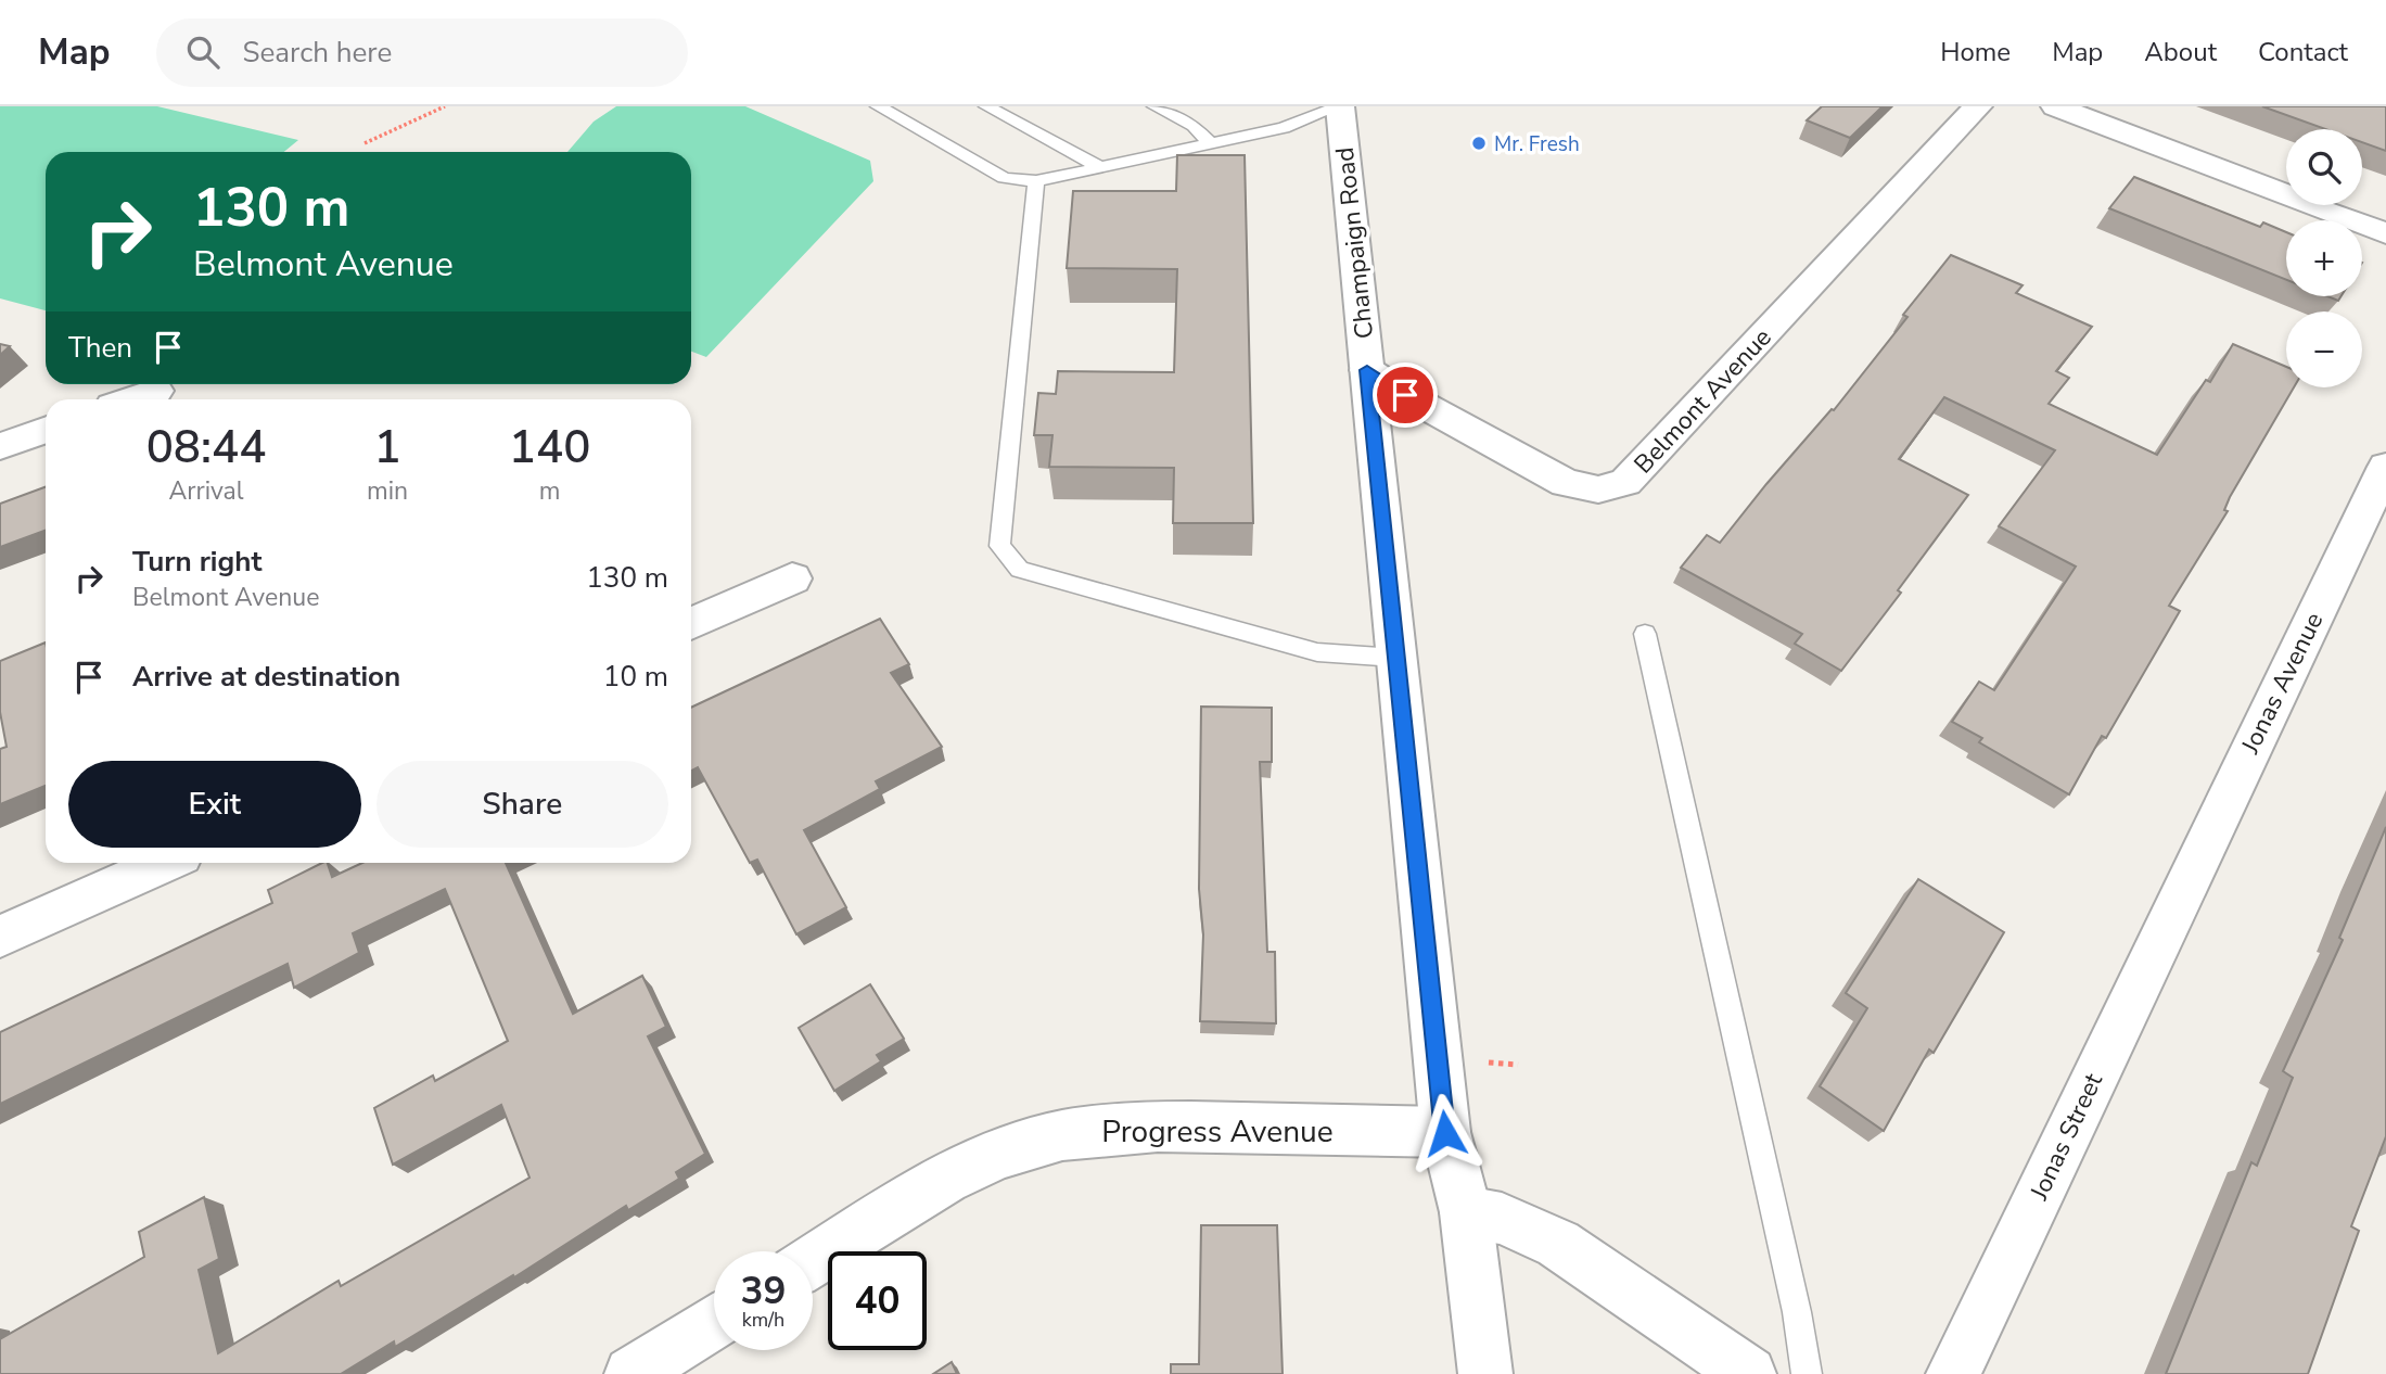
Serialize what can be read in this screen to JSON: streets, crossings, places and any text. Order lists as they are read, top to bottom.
{
  "streets": {
    "street": [
      "Champaign Road",
      "Belmont Avenue",
      "Jonas Avenue",
      "Progress Avenue",
      "Jonas Street"
    ]
  },
  "crossings": [
    ["Champaign Road", "Belmont Avenue"],
    ["Champaign Road", "Progress Avenue"],
    ["Jonas Avenue", "Jonas Street"]
  ],
  "places": ["Mr. Fresh"],
  "page": {
    "header": "Map",
    "search": "Search here",
    "nav": [
      "Home",
      "Map",
      "About",
      "Contact"
    ],
    "map_buttons": ["+", "−"],
    "turn": ["130 m", "Belmont Avenue"],
    "then": "Then",
    "eta": [
      "08:44",
      "Arrival",
      "1",
      "min",
      "140",
      "m"
    ],
    "list": [
      {
        "name": "Turn right",
        "note": "Belmont Avenue",
        "value": "130 m"
      },
      {
        "name": "Arrive at destination",
        "value": "10 m"
      }
    ],
    "buttons": ["Exit", "Share"],
    "speed": "39 km/h",
    "limit": "40"
  }
}
